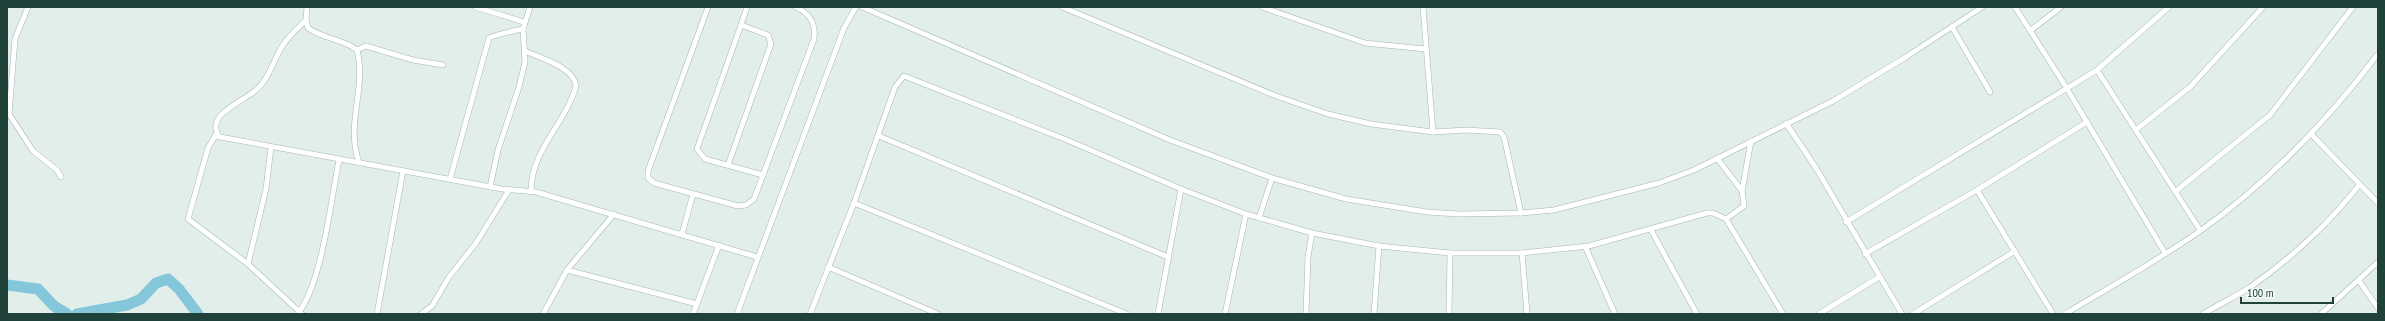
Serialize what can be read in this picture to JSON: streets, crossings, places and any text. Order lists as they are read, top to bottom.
{
  "scale_bar": "100 m"
}
